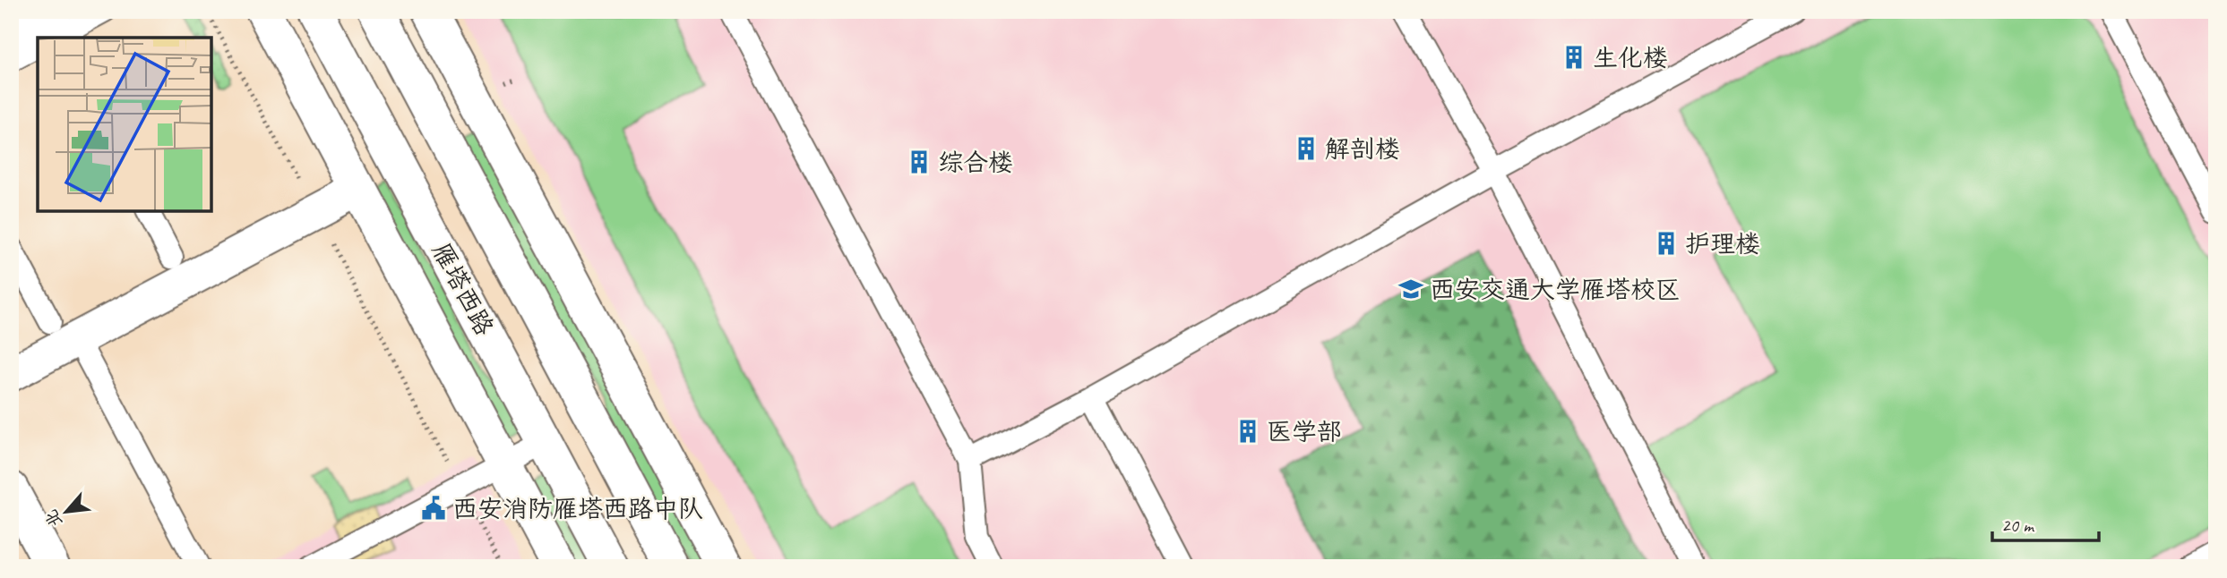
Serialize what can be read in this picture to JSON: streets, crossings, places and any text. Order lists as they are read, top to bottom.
{
  "streets": {
    "street": ["雁塔西路"]
  },
  "places": {
    "building": [
      "生化楼",
      "解剖楼",
      "综合楼",
      "护理楼",
      "医学部"
    ],
    "school or university": ["西安交通大学雁塔校区"],
    "public building": ["西安消防雁塔西路中队"]
  },
  "scale_bar": "20 m",
  "north": "bottom left"
}
